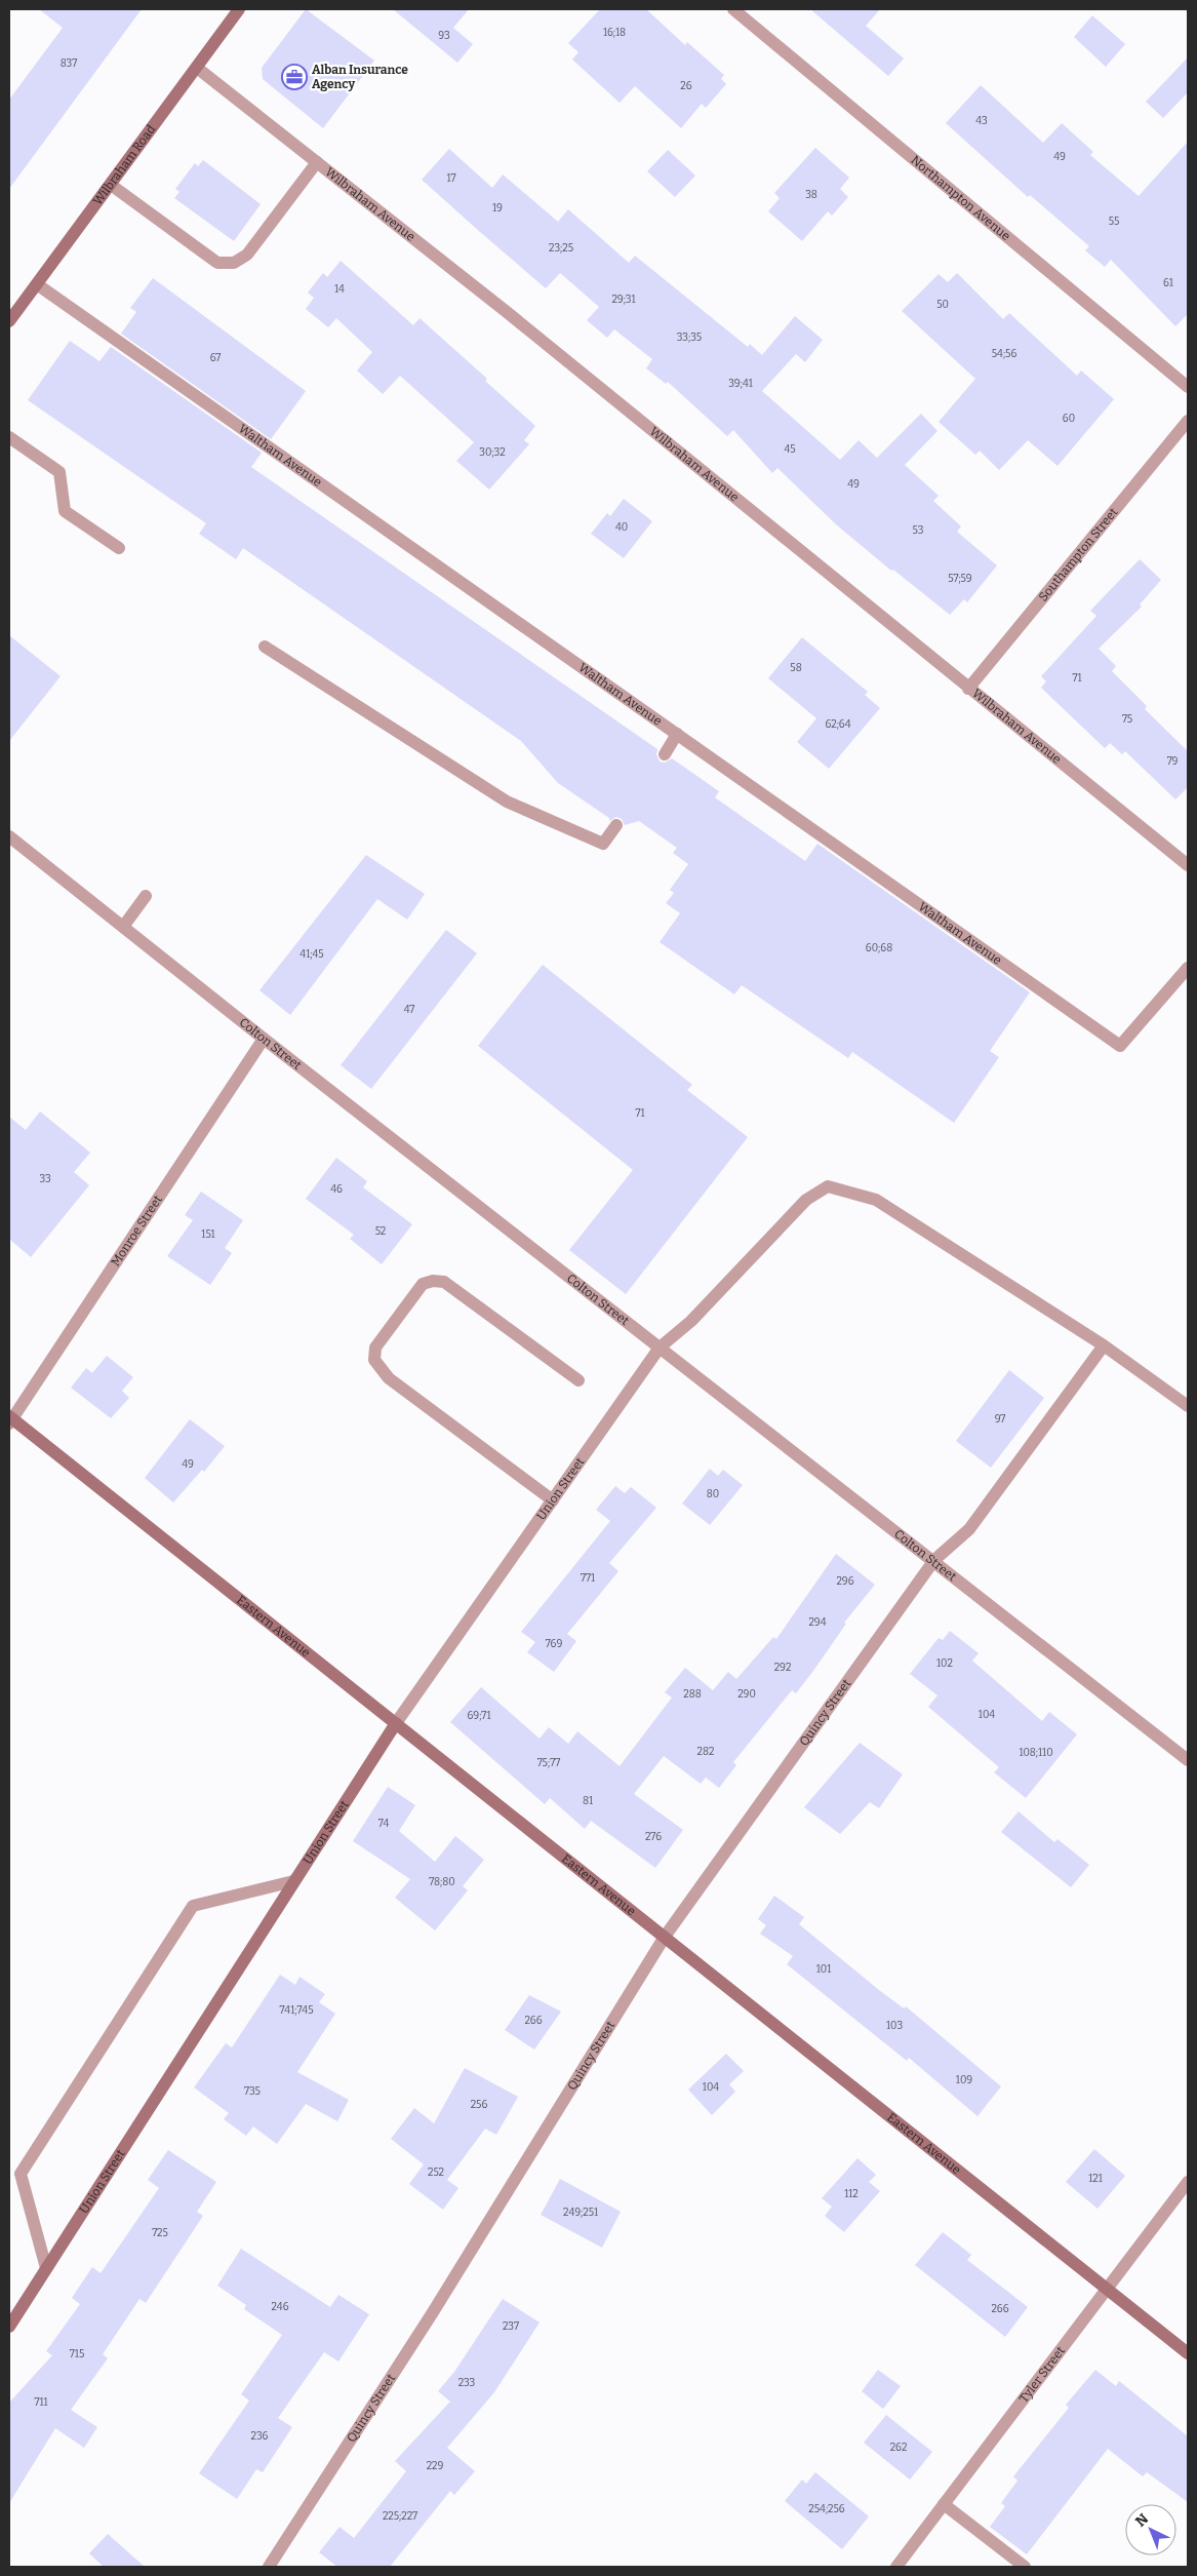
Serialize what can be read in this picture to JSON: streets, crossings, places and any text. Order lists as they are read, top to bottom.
{
  "streets": {
    "street": [
      "Wilbraham Road",
      "Northampton Avenue",
      "Wilbraham Avenue",
      "Waltham Avenue",
      "Southampton Street",
      "Colton Street",
      "Monroe Street",
      "Union Street",
      "Eastern Avenue",
      "Quincy Street",
      "Tyler Street"
    ]
  },
  "crossings": [
    ["Wilbraham Road", "Wilbraham Avenue"],
    ["Wilbraham Road", "Waltham Avenue"],
    ["Wilbraham Avenue", "Southampton Street"],
    ["Colton Street", "Monroe Street"],
    ["Colton Street", "Union Street"],
    ["Colton Street", "Quincy Street"],
    ["Monroe Street", "Eastern Avenue"],
    ["Union Street", "Eastern Avenue"],
    ["Union Street", "Quincy Street"],
    ["Eastern Avenue", "Quincy Street"],
    ["Eastern Avenue", "Tyler Street"]
  ],
  "places": {
    "office": ["Alban Insurance Agency"]
  },
  "house_numbers": [
    "16;18",
    "93",
    "837",
    "26",
    "43",
    "49",
    "17",
    "38",
    "19",
    "55",
    "23;25",
    "61",
    "14",
    "29;31",
    "50",
    "33;35",
    "54;56",
    "67",
    "39;41",
    "60",
    "45",
    "30;32",
    "49",
    "40",
    "53",
    "57;59",
    "58",
    "71",
    "75",
    "62;64",
    "79",
    "60;68",
    "41;45",
    "47",
    "71",
    "33",
    "46",
    "52",
    "151",
    "97",
    "49",
    "80",
    "771",
    "296",
    "294",
    "769",
    "102",
    "292",
    "288",
    "290",
    "104",
    "69;71",
    "282",
    "108;110",
    "75;77",
    "81",
    "74",
    "276",
    "78;80",
    "101",
    "741;745",
    "266",
    "103",
    "109",
    "104",
    "735",
    "256",
    "252",
    "121",
    "112",
    "249;251",
    "725",
    "246",
    "266",
    "237",
    "715",
    "233",
    "711",
    "236",
    "262",
    "229",
    "254;256",
    "225;227"
  ],
  "north": "top left"
}
